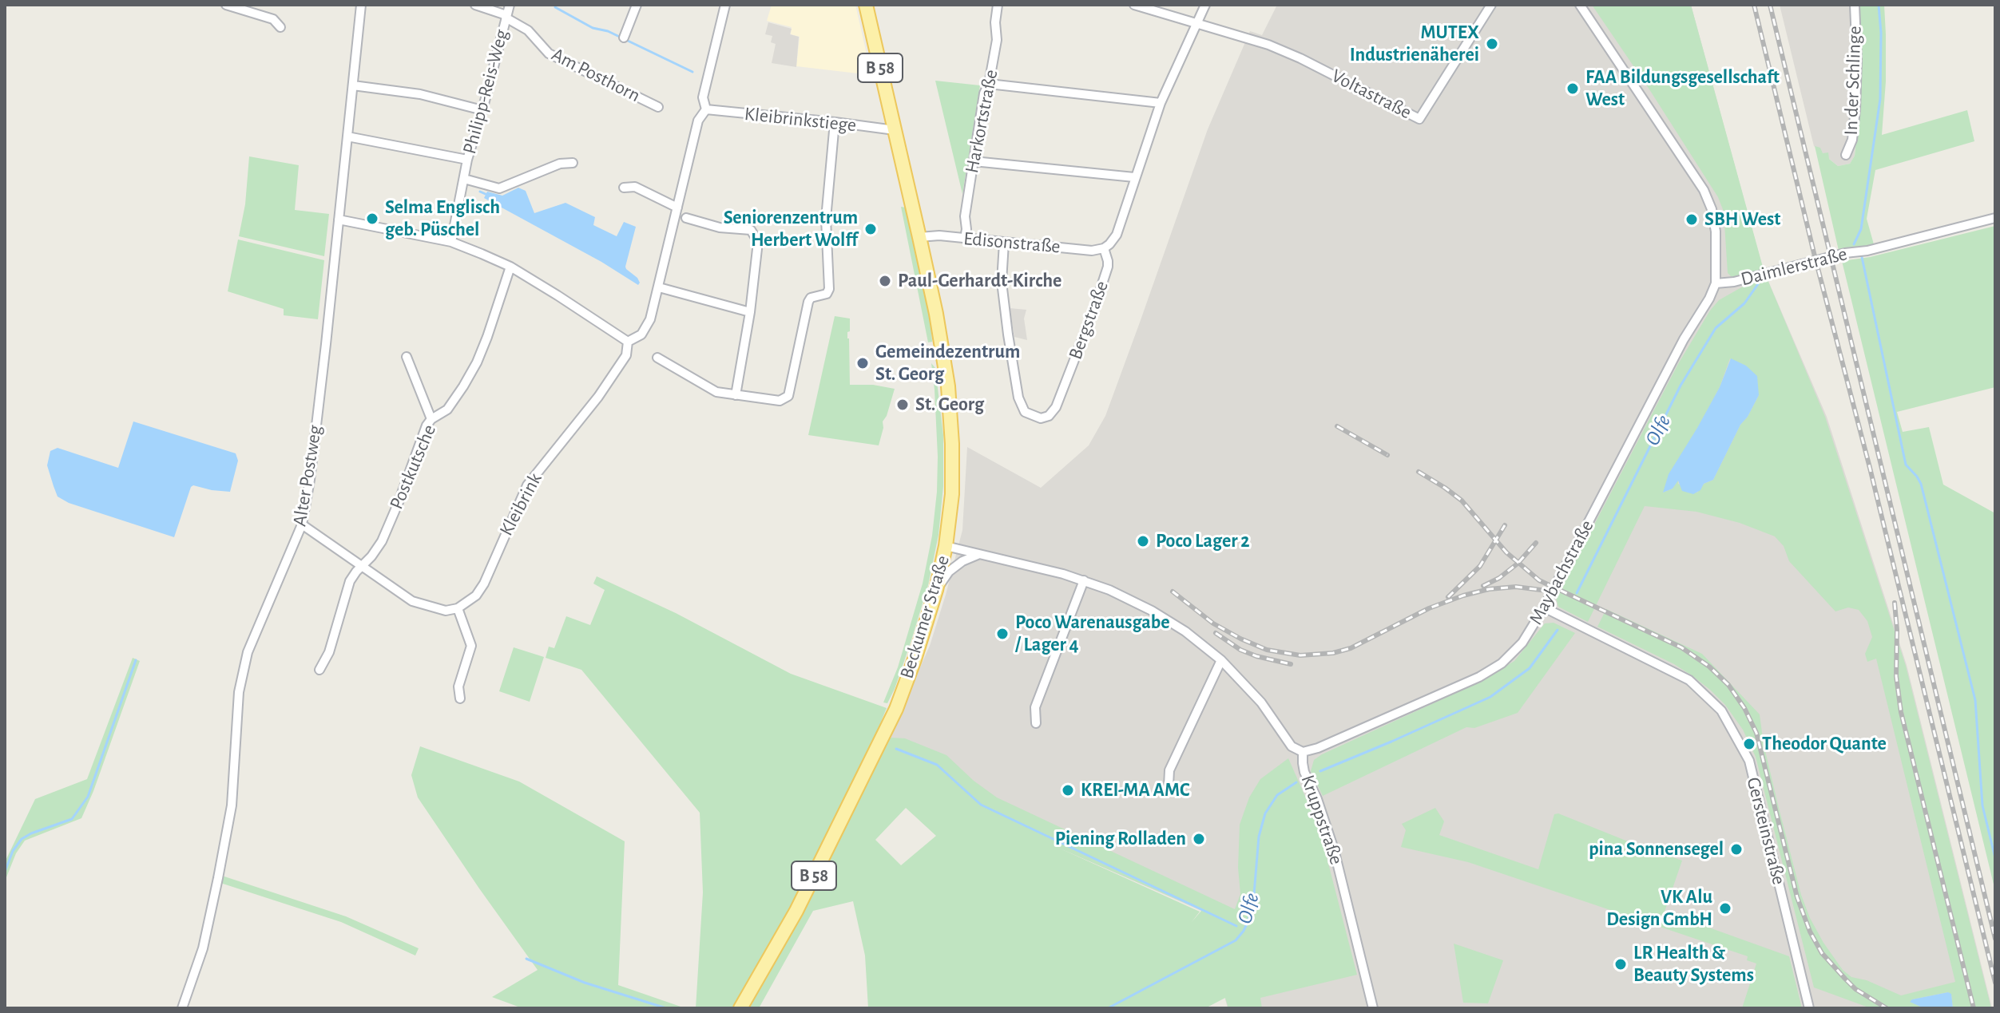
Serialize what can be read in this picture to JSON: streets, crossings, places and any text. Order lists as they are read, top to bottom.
{
  "streets": {
    "main road": ["B 58", "Beckumer Straße"],
    "street": [
      "Am Posthorn",
      "In der Schlinge",
      "Philipp-Reis-Weg",
      "Voltastraße",
      "Kleibrinkstiege",
      "Harkortstraße",
      "Edisonstraße",
      "Daimlerstraße",
      "Bergstraße",
      "Postkutsche",
      "Alter Postweg",
      "Kleibrink",
      "Maybachstraße",
      "Kruppstraße",
      "Gersteinstraße"
    ]
  },
  "crossings": [
    ["Am Posthorn", "Philipp-Reis-Weg"],
    ["Kleibrinkstiege", "Kleibrink"],
    ["Kleibrinkstiege", "Beckumer Straße"],
    ["Harkortstraße", "Edisonstraße"],
    ["Edisonstraße", "Bergstraße"],
    ["Edisonstraße", "Beckumer Straße"],
    ["Daimlerstraße", "Maybachstraße"],
    ["Maybachstraße", "Kruppstraße"],
    ["Maybachstraße", "Gersteinstraße"],
    ["Beckumer Straße", "Kruppstraße"]
  ],
  "water": ["Olfe"],
  "places": [
    "MUTEX Industrienäherei",
    "FAA Bildungsgesellschaft West",
    "Selma Englisch geb. Püschel",
    "SBH West",
    "Seniorenzentrum Herbert Wolff",
    "Paul-Gerhardt-Kirche",
    "Gemeindezentrum St. Georg",
    "St. Georg",
    "Poco Lager 2",
    "Poco Warenausgabe / Lager 4",
    "Theodor Quante",
    "KREI-MA AMC",
    "Piening Rolladen",
    "pina Sonnensegel",
    "VK Alu Design GmbH",
    "LR Health & Beauty Systems"
  ]
}
